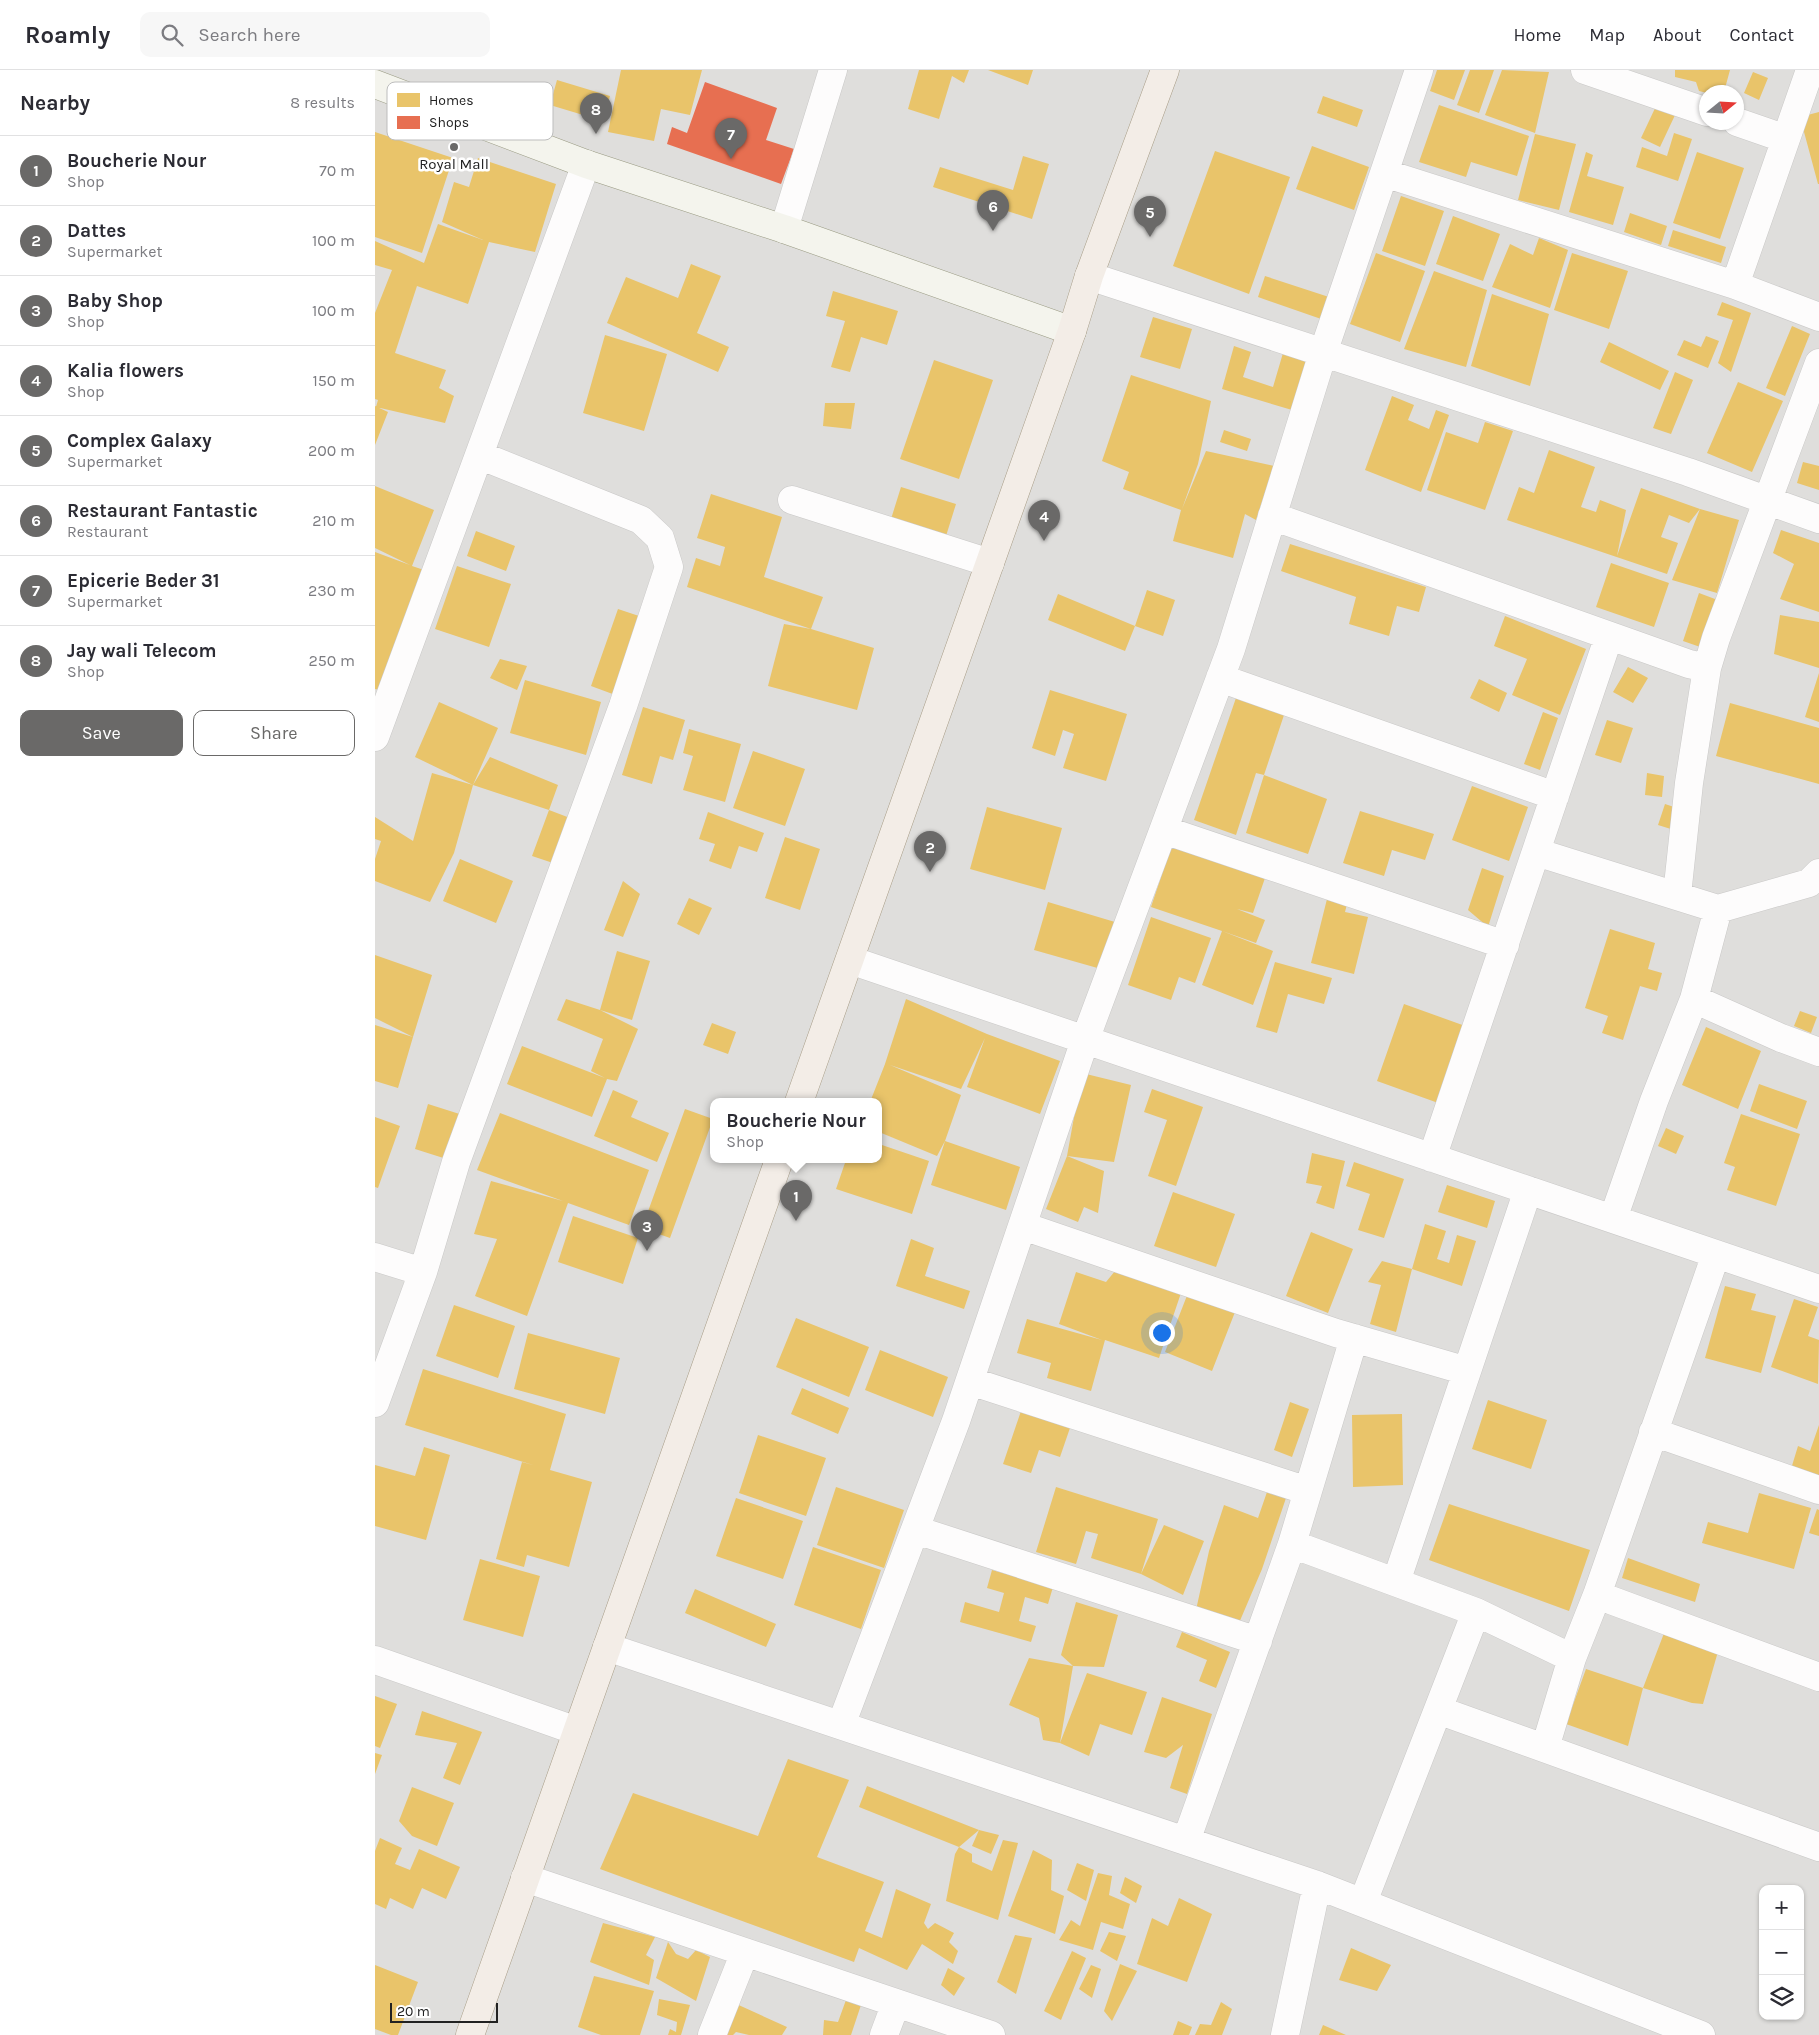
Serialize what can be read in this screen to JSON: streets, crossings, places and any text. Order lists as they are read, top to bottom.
{
  "places": ["Royal Mall"],
  "legend": ["Homes", "Shops"],
  "scale_bar": "20 m",
  "north": "right",
  "page": {
    "header": "Roamly",
    "search": "Search here",
    "nav": [
      "Home",
      "Map",
      "About",
      "Contact"
    ],
    "heading": ["Nearby", "8 results"],
    "pins": [
      "8",
      "7",
      "6",
      "5",
      "4",
      "2",
      "1",
      "3"
    ],
    "list": [
      {
        "mark": "1",
        "name": "Boucherie Nour",
        "note": "Shop",
        "value": "70 m"
      },
      {
        "mark": "2",
        "name": "Dattes",
        "note": "Supermarket",
        "value": "100 m"
      },
      {
        "mark": "3",
        "name": "Baby Shop",
        "note": "Shop",
        "value": "100 m"
      },
      {
        "mark": "4",
        "name": "Kalia flowers",
        "note": "Shop",
        "value": "150 m"
      },
      {
        "mark": "5",
        "name": "Complex Galaxy",
        "note": "Supermarket",
        "value": "200 m"
      },
      {
        "mark": "6",
        "name": "Restaurant Fantastic",
        "note": "Restaurant",
        "value": "210 m"
      },
      {
        "mark": "7",
        "name": "Epicerie Beder 31",
        "note": "Supermarket",
        "value": "230 m"
      },
      {
        "mark": "8",
        "name": "Jay wali Telecom",
        "note": "Shop",
        "value": "250 m"
      }
    ],
    "buttons": ["Save", "Share"],
    "popup": ["Boucherie Nour", "Shop"],
    "map_buttons": ["+", "−"],
    "scale": "20 m"
  }
}
